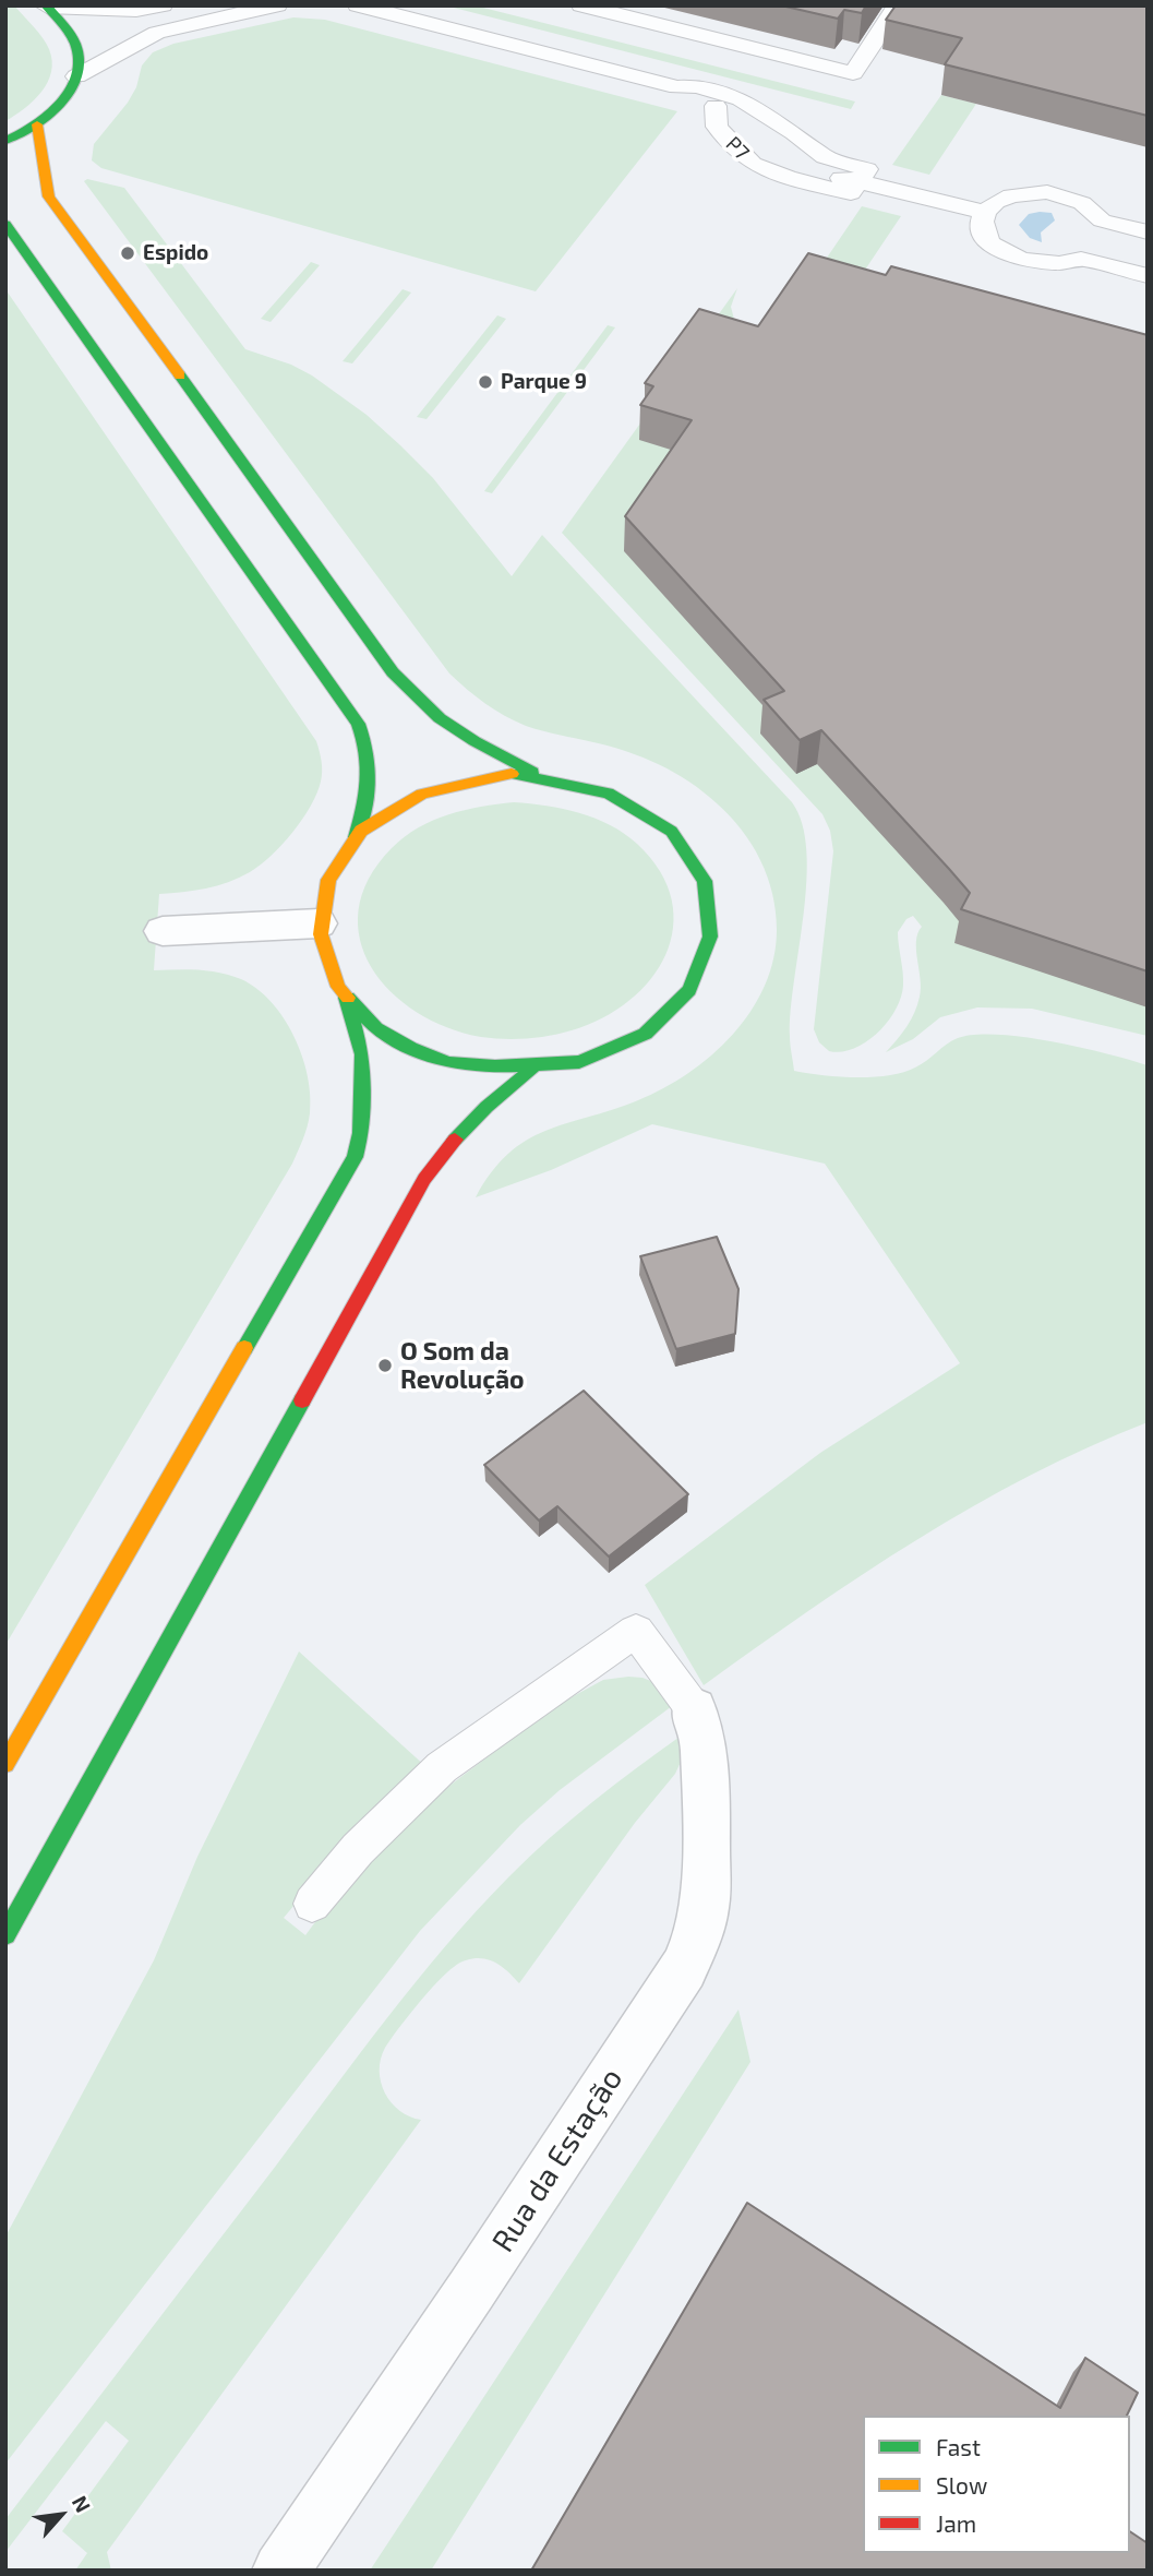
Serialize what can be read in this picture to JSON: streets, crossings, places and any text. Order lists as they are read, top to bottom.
{
  "streets": {
    "street": ["Rua da Estação"],
    "lane": ["P7"]
  },
  "places": ["Espido", "Parque 9", "O Som da Revolução"],
  "legend": ["Fast", "Slow", "Jam"],
  "north": "top right"
}
